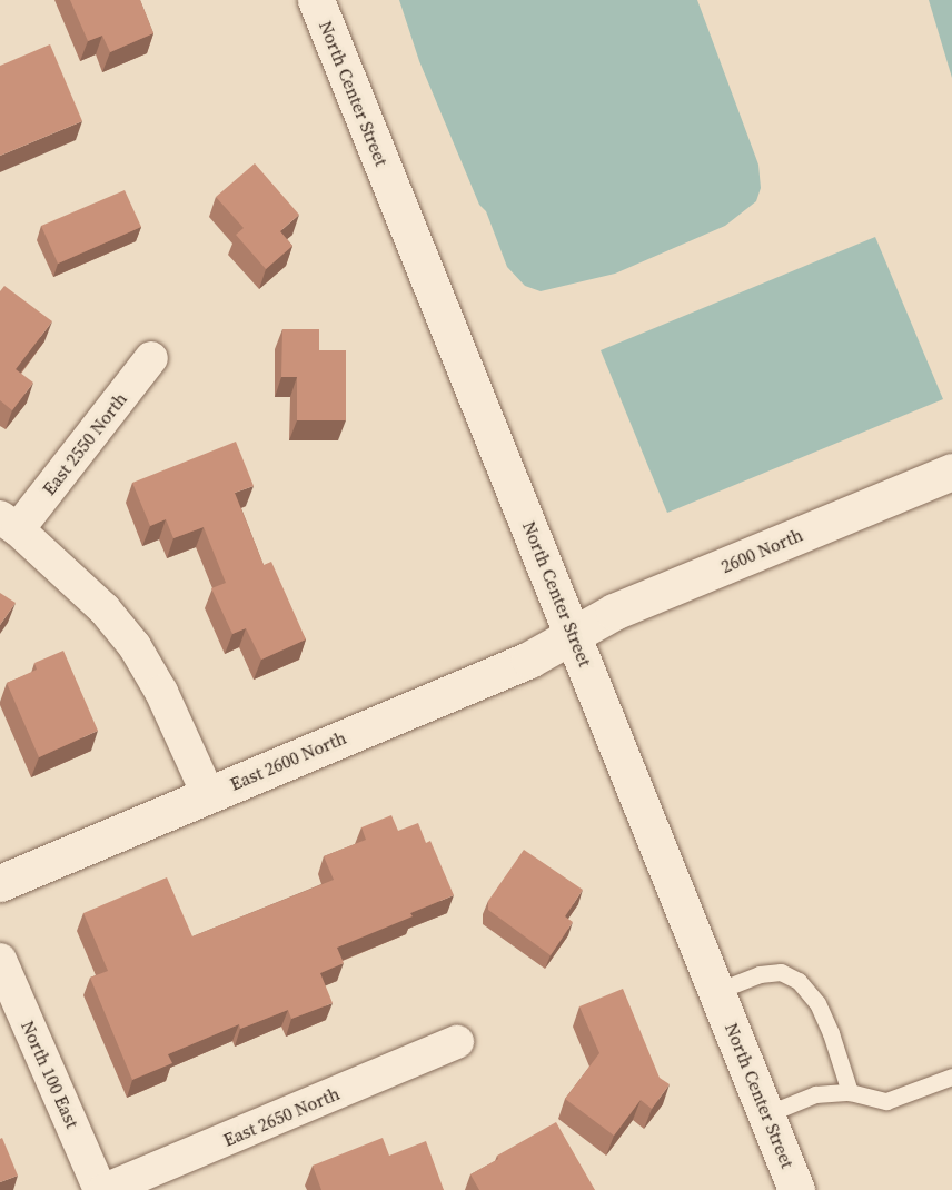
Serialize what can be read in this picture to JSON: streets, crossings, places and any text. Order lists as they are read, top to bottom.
{
  "streets": {
    "street": [
      "North Center Street",
      "East 2550 North",
      "2600 North",
      "East 2600 North",
      "North 100 East",
      "East 2650 North"
    ]
  },
  "crossings": [
    ["North Center Street", "2600 North"],
    ["North Center Street", "East 2600 North"],
    ["2600 North", "East 2600 North"],
    ["North 100 East", "East 2650 North"]
  ]
}
